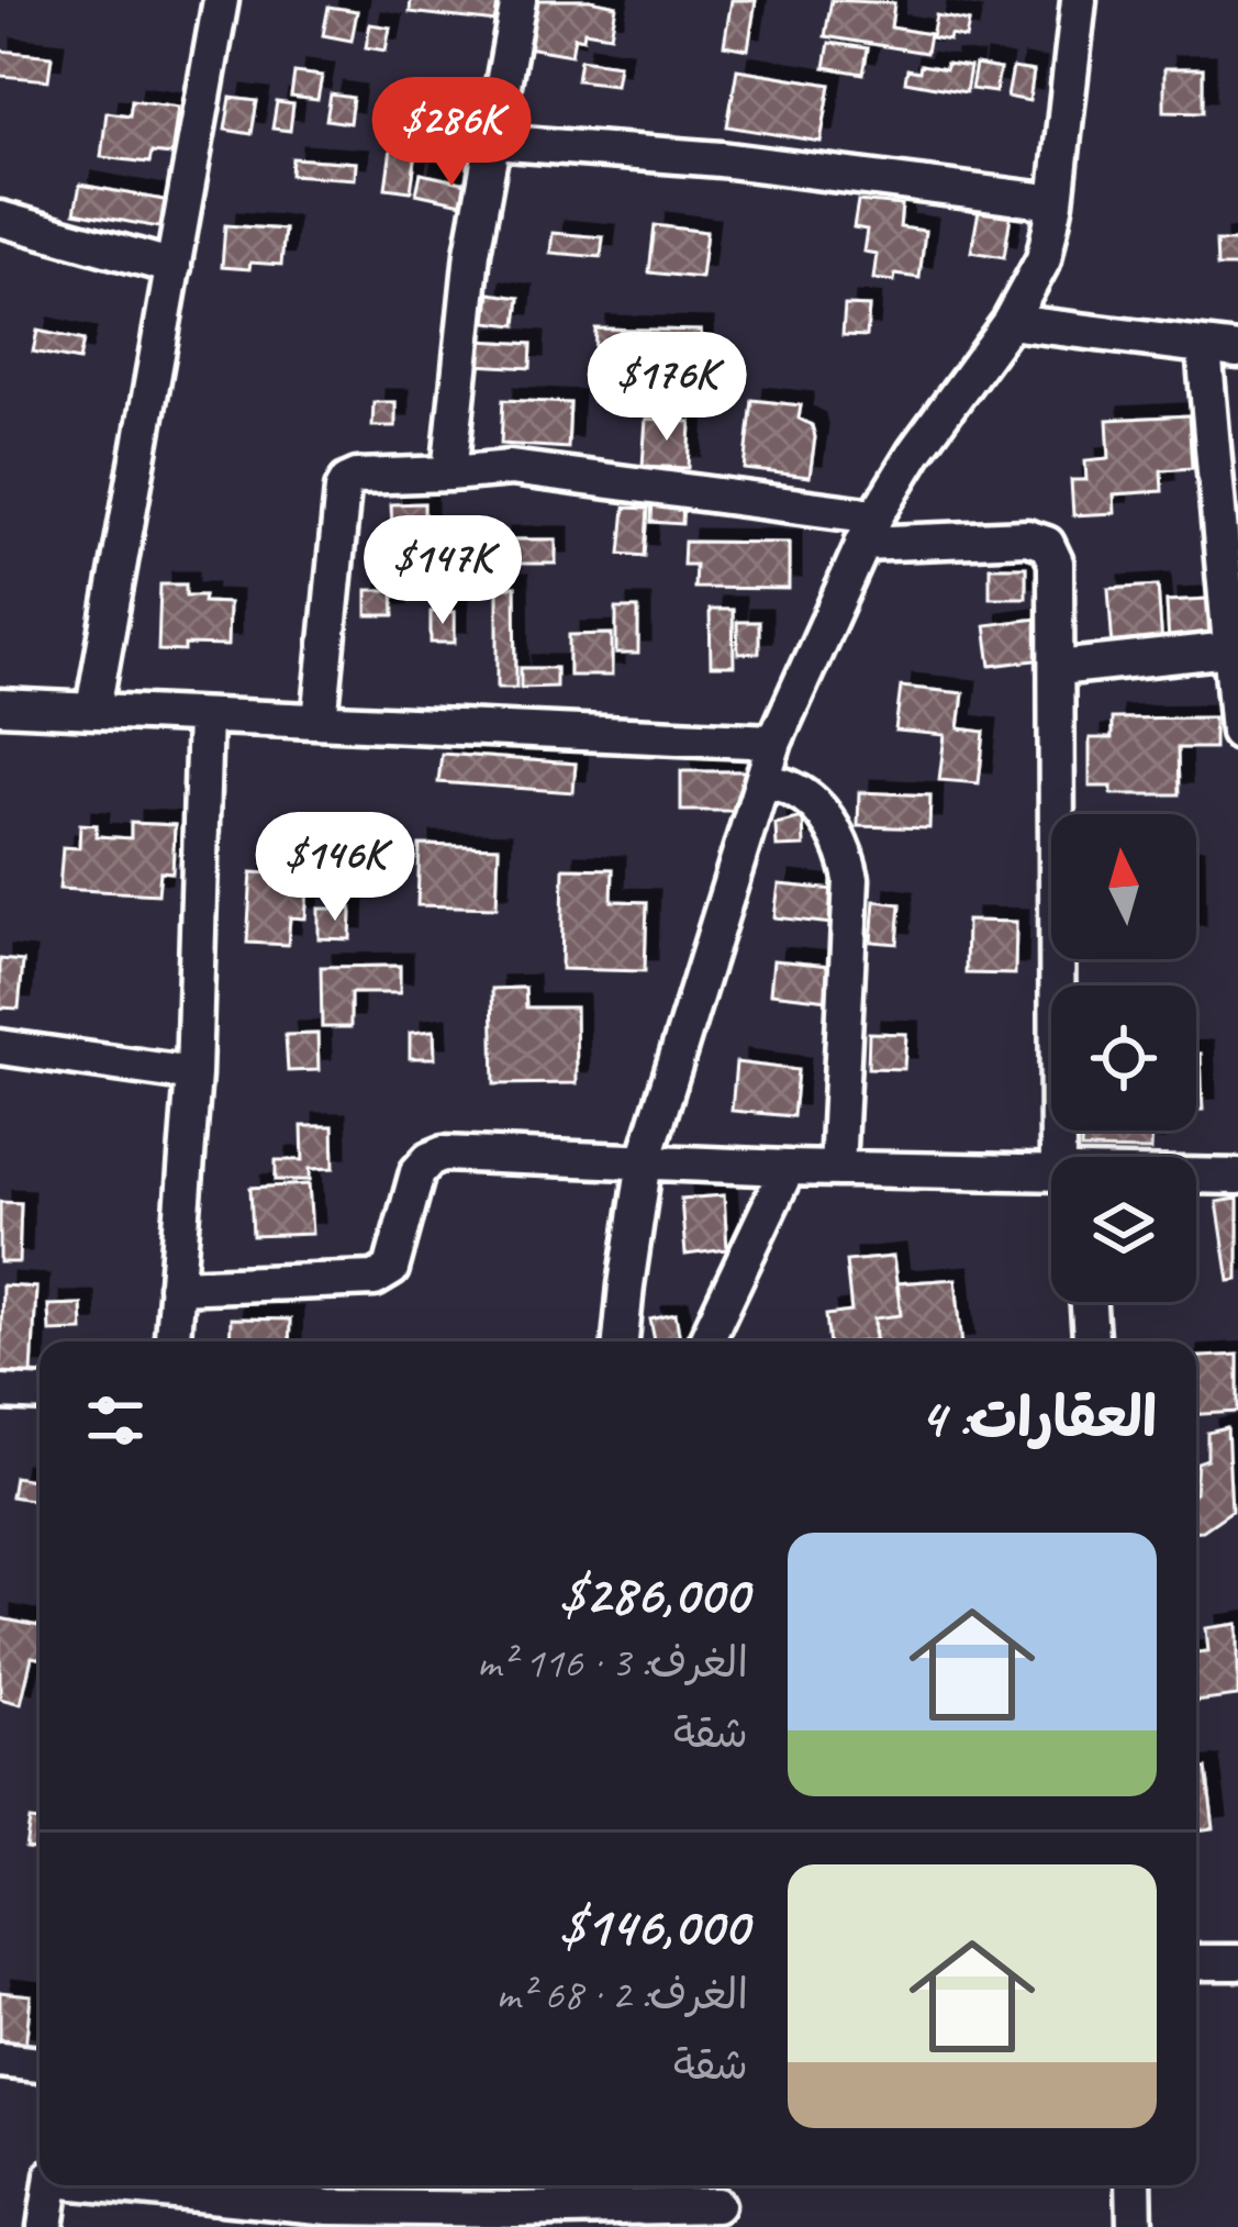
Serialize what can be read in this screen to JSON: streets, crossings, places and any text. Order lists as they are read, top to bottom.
{
  "north": "top",
  "page": {
    "price": [
      "$286K",
      "$176K",
      "$147K",
      "$146K"
    ],
    "heading": "العقارات: 4",
    "list": [
      {
        "name": "$286,000",
        "note": "الغرف: 3 · 116 m² · شقة"
      },
      {
        "name": "$146,000",
        "note": "الغرف: 2 · 68 m² · شقة"
      }
    ]
  }
}
